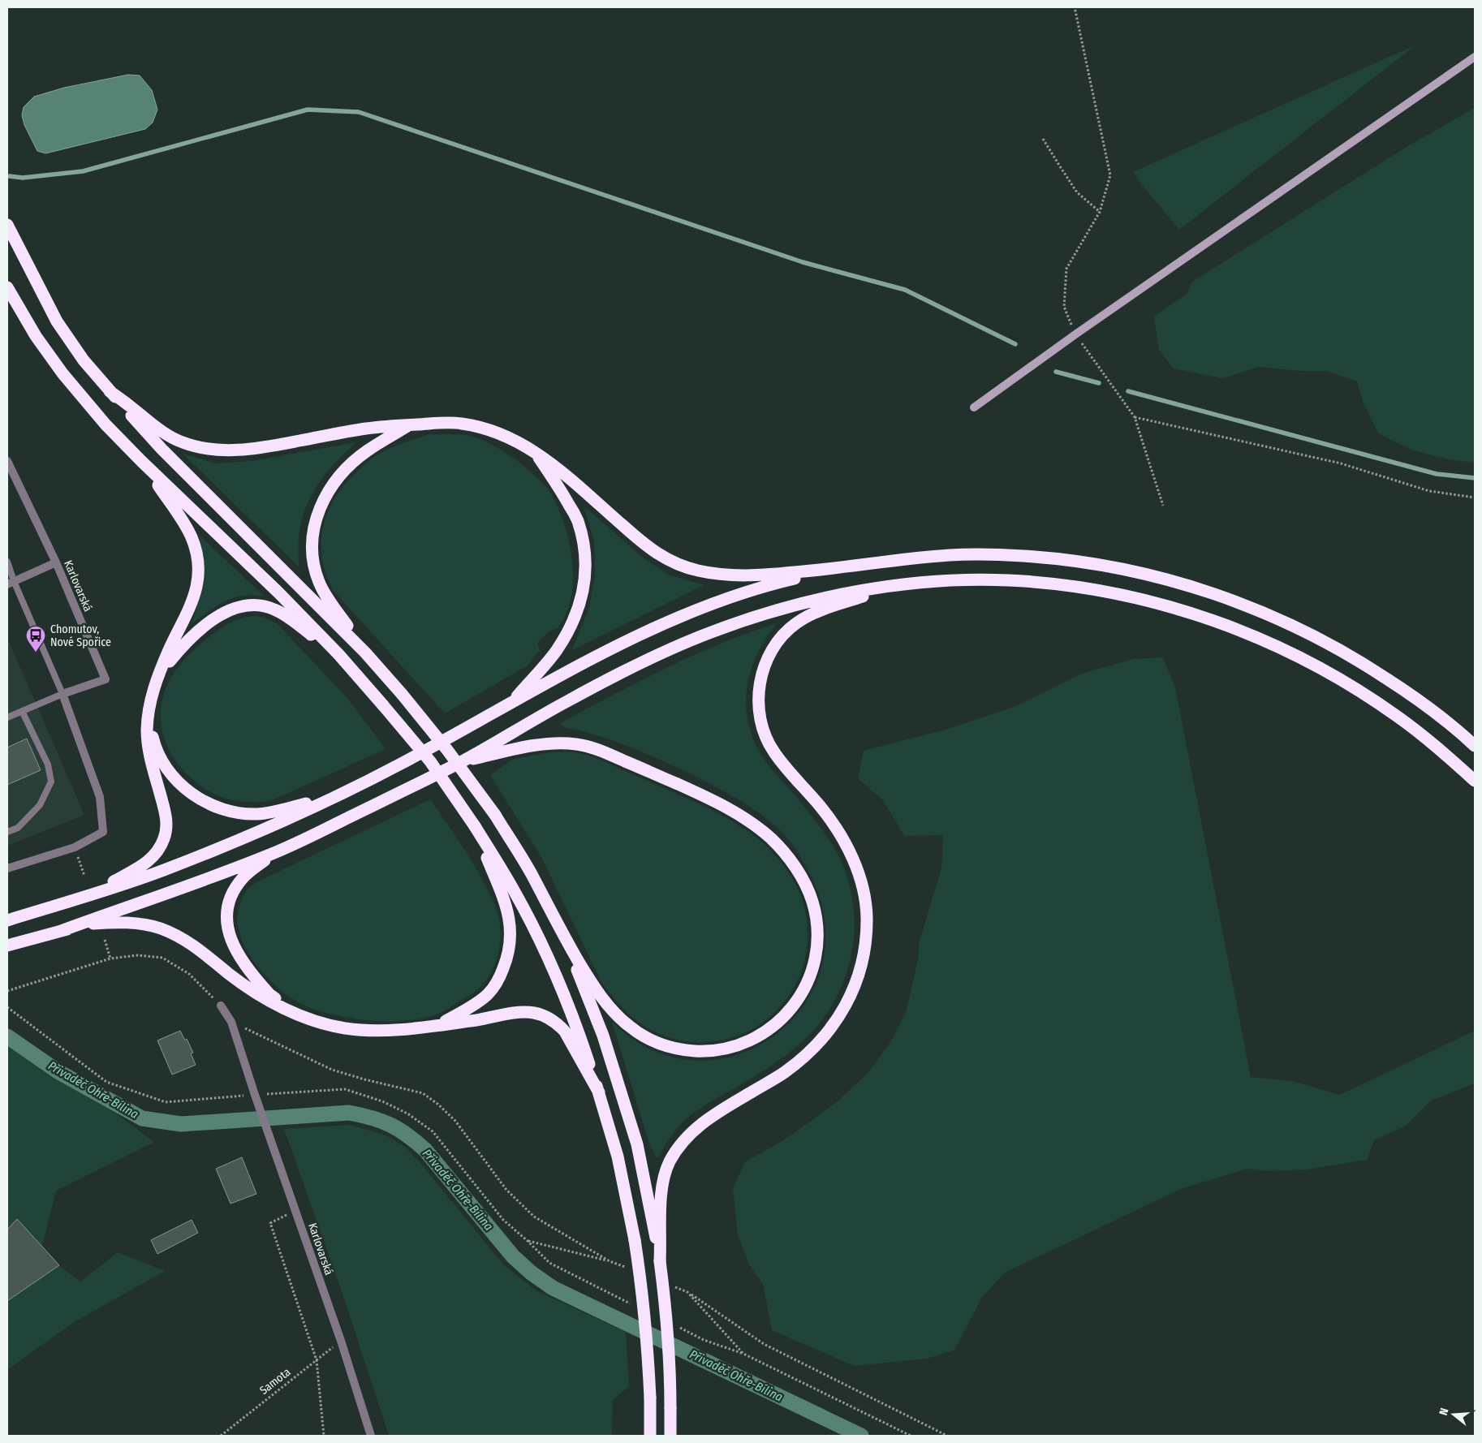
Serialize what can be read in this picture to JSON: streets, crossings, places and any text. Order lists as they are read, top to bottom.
{
  "streets": {
    "street": ["Karlovarská"],
    "path": ["Samota"]
  },
  "crossings": [
    ["Karlovarská", "Samota"]
  ],
  "water": ["Přivaděč Ohře-Bílina"],
  "places": {
    "bus stop": ["Chomutov, Nové Spořice"]
  },
  "north": "left"
}
